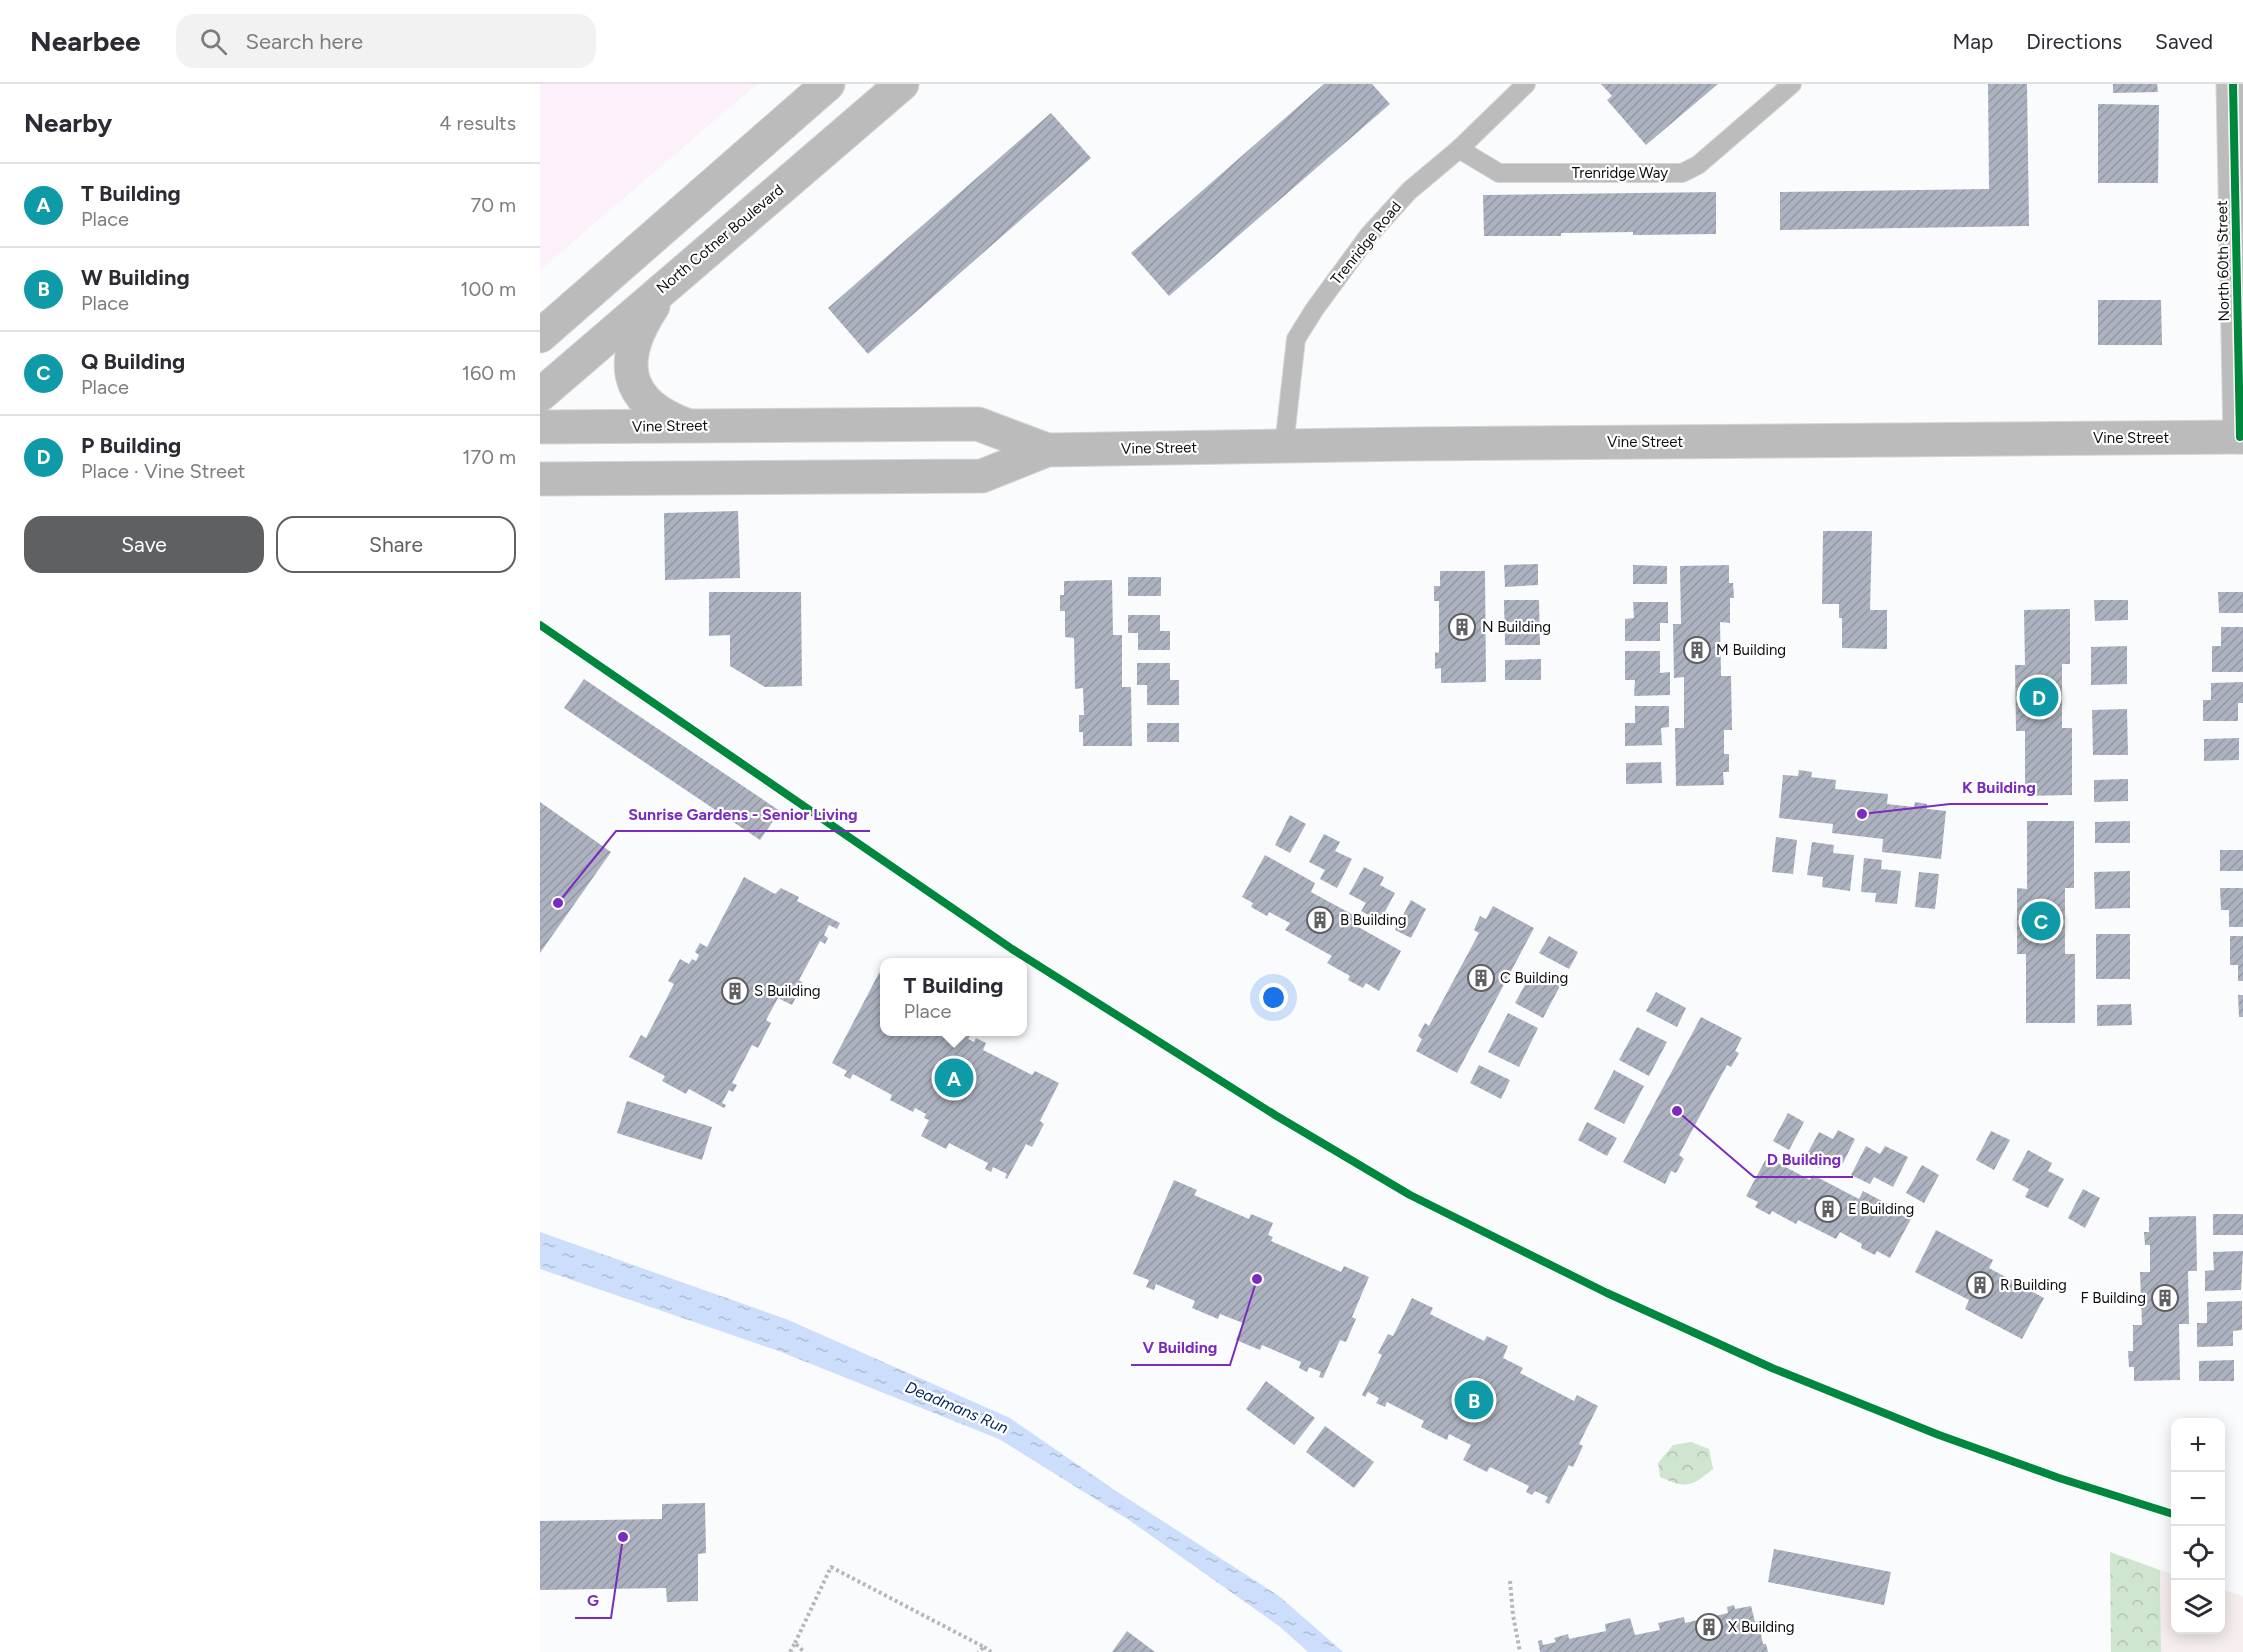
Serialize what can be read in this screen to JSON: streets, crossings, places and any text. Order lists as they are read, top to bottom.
{
  "streets": {
    "main road": ["North Cotner Boulevard", "Vine Street"],
    "street": ["North 60th Street"],
    "lane": ["Trenridge Way", "Trenridge Road"]
  },
  "crossings": [
    ["Trenridge Way", "Trenridge Road"],
    ["Trenridge Road", "Vine Street"],
    ["North 60th Street", "Vine Street"]
  ],
  "water": ["Deadmans Run"],
  "places": {
    "building": [
      "N Building",
      "M Building",
      "B Building",
      "C Building",
      "S Building",
      "E Building",
      "R Building",
      "F Building",
      "X Building"
    ],
    "other": [
      "K Building",
      "Sunrise Gardens - Senior Living",
      "D Building",
      "V Building",
      "G"
    ]
  },
  "page": {
    "header": "Nearbee",
    "search": "Search here",
    "nav": ["Map", "Directions", "Saved"],
    "heading": ["Nearby", "4 results"],
    "list": [
      {
        "mark": "A",
        "name": "T Building",
        "note": "Place",
        "value": "70 m"
      },
      {
        "mark": "B",
        "name": "W Building",
        "note": "Place",
        "value": "100 m"
      },
      {
        "mark": "C",
        "name": "Q Building",
        "note": "Place",
        "value": "160 m"
      },
      {
        "mark": "D",
        "name": "P Building",
        "note": "Place · Vine Street",
        "value": "170 m"
      }
    ],
    "buttons": ["Save", "Share"],
    "pins": [
      "D",
      "C",
      "A",
      "B"
    ],
    "popup": ["T Building", "Place"],
    "map_buttons": ["+", "−"]
  }
}
